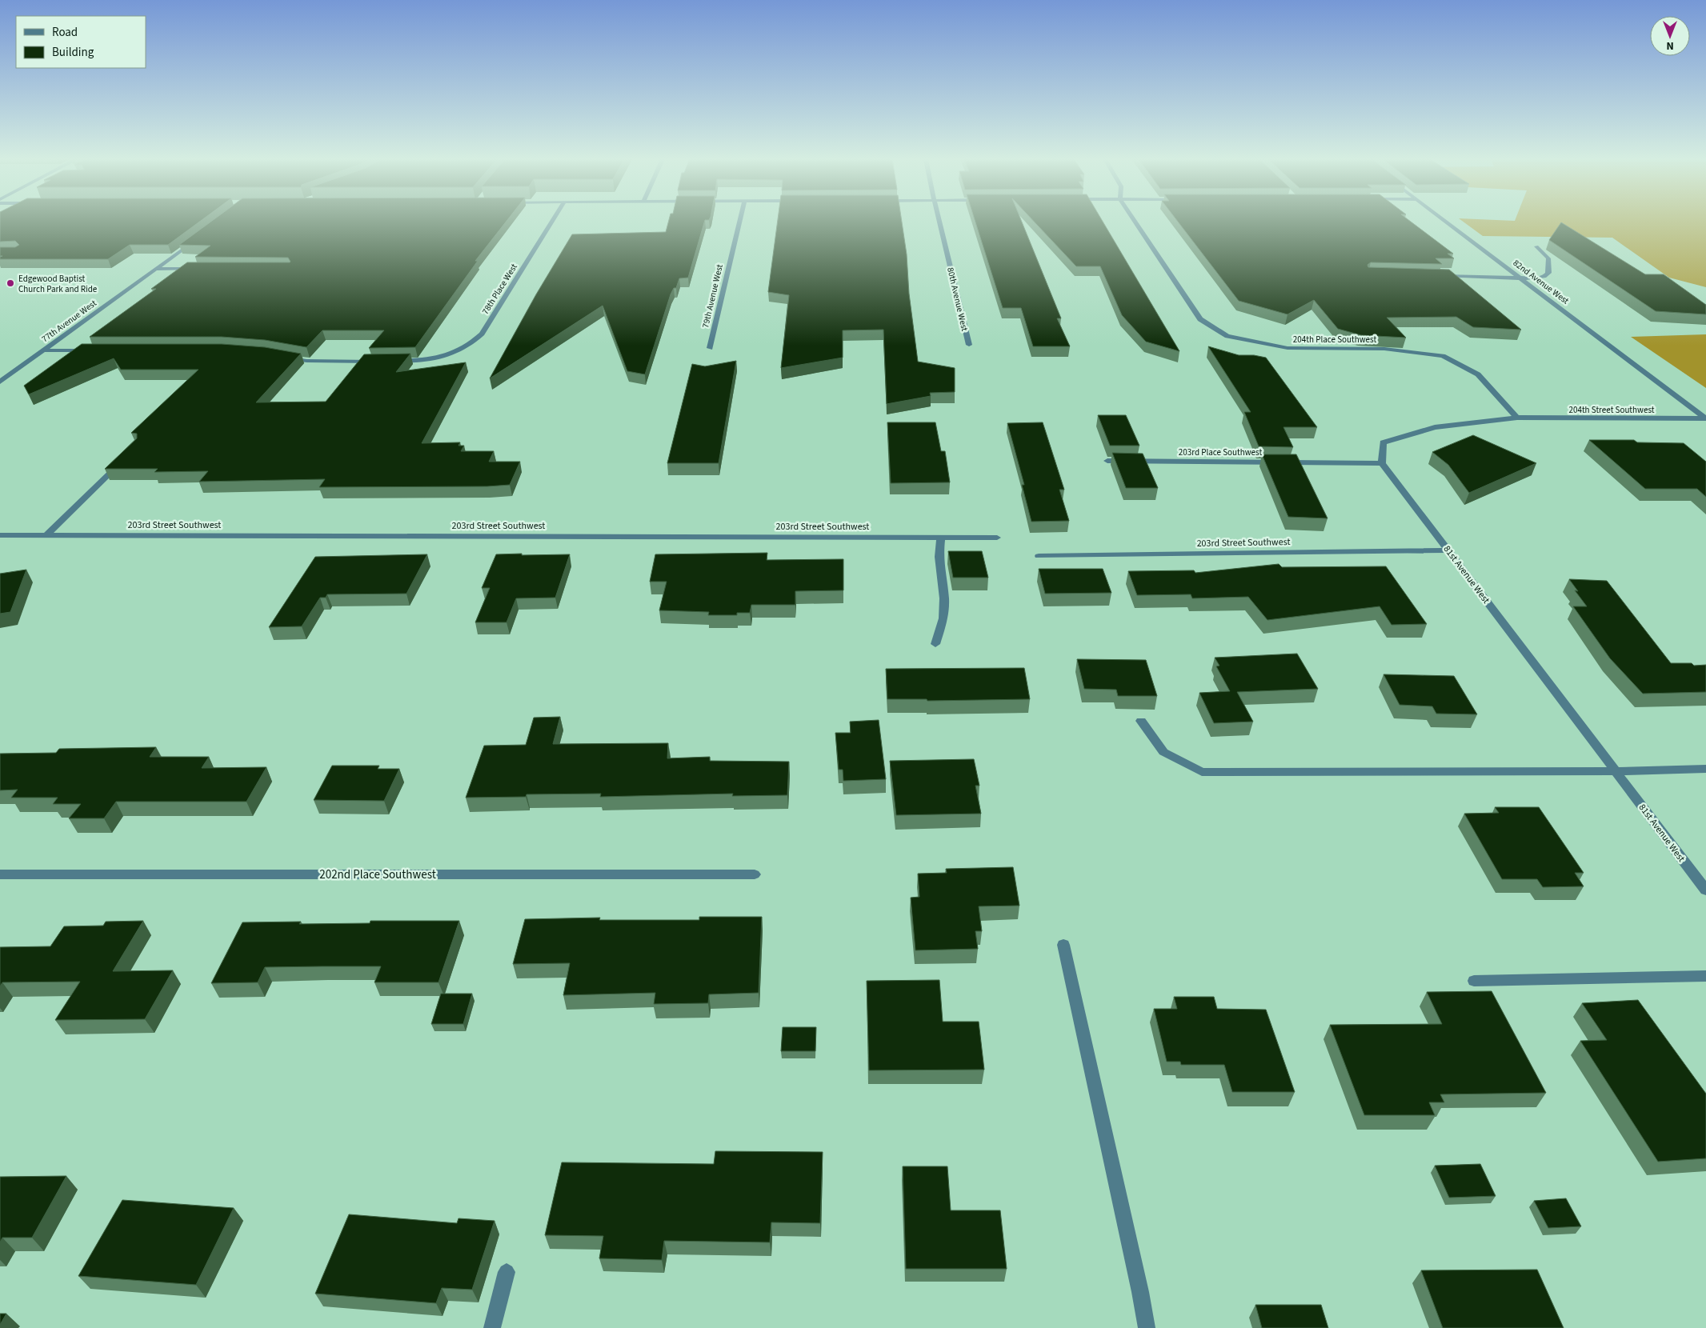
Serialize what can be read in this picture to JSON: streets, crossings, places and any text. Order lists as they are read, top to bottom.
{
  "streets": {
    "street": [
      "82nd Avenue West",
      "78th Place West",
      "79th Avenue West",
      "80th Avenue West",
      "77th Avenue West",
      "204th Place Southwest",
      "204th Street Southwest",
      "203rd Place Southwest",
      "203rd Street Southwest",
      "81st Avenue West",
      "202nd Place Southwest"
    ]
  },
  "crossings": [
    ["82nd Avenue West", "204th Street Southwest"],
    ["204th Place Southwest", "204th Street Southwest"],
    ["203rd Place Southwest", "81st Avenue West"],
    ["203rd Street Southwest", "81st Avenue West"]
  ],
  "places": ["Edgewood Baptist Church Park and Ride"],
  "legend": ["Road", "Building"],
  "north": "bottom"
}
